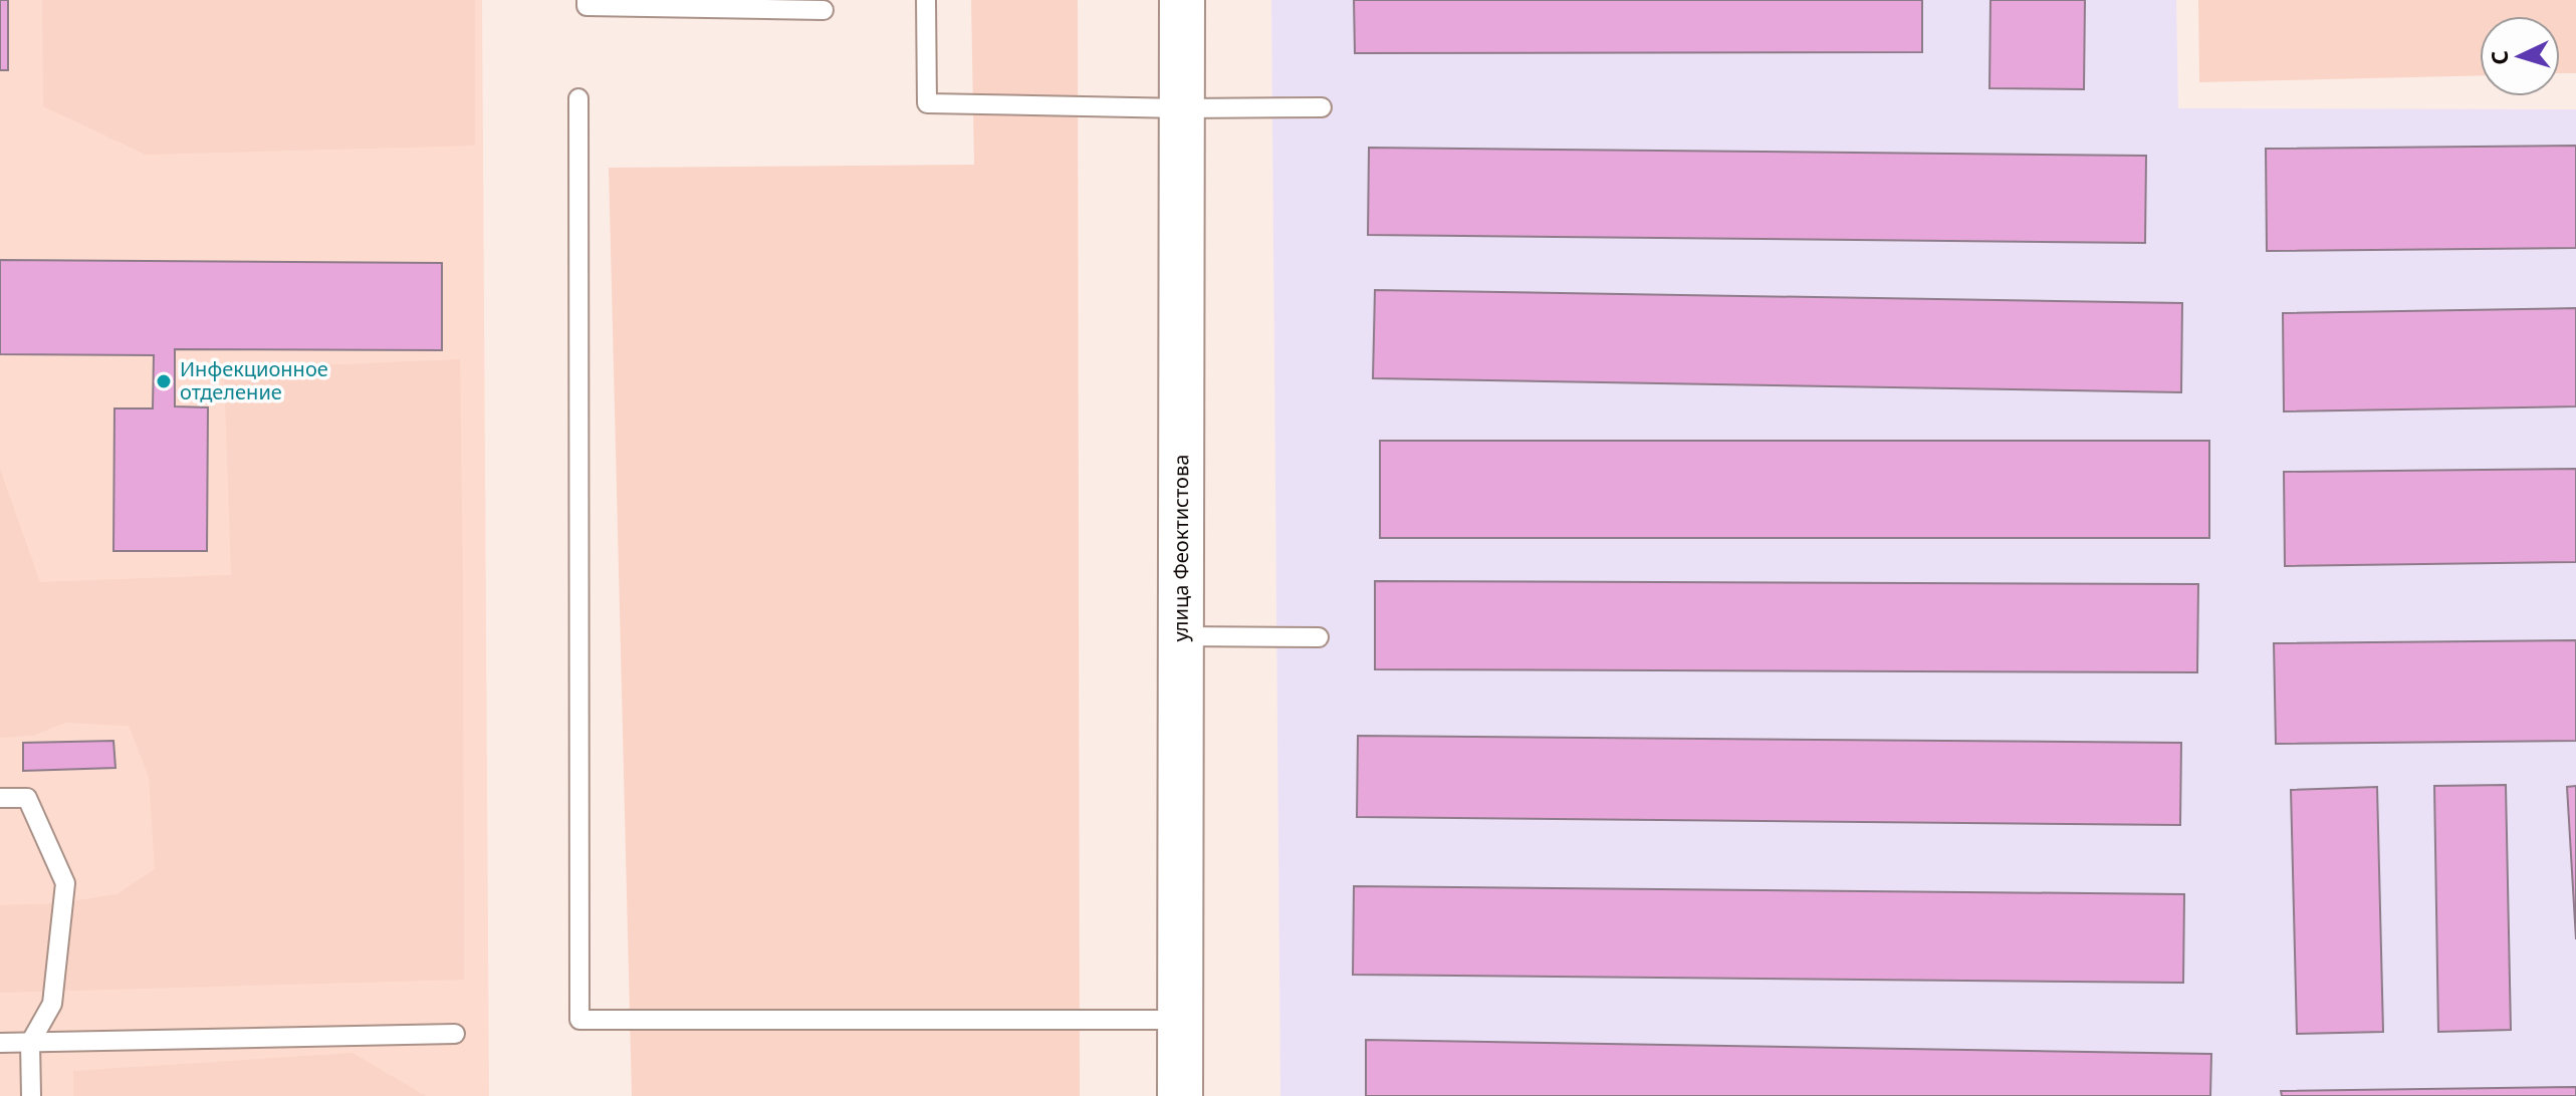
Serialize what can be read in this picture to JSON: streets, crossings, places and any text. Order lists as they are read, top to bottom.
{
  "streets": {
    "street": ["улица Феоктистова"]
  },
  "places": ["Инфекционное отделение"],
  "north": "left"
}
